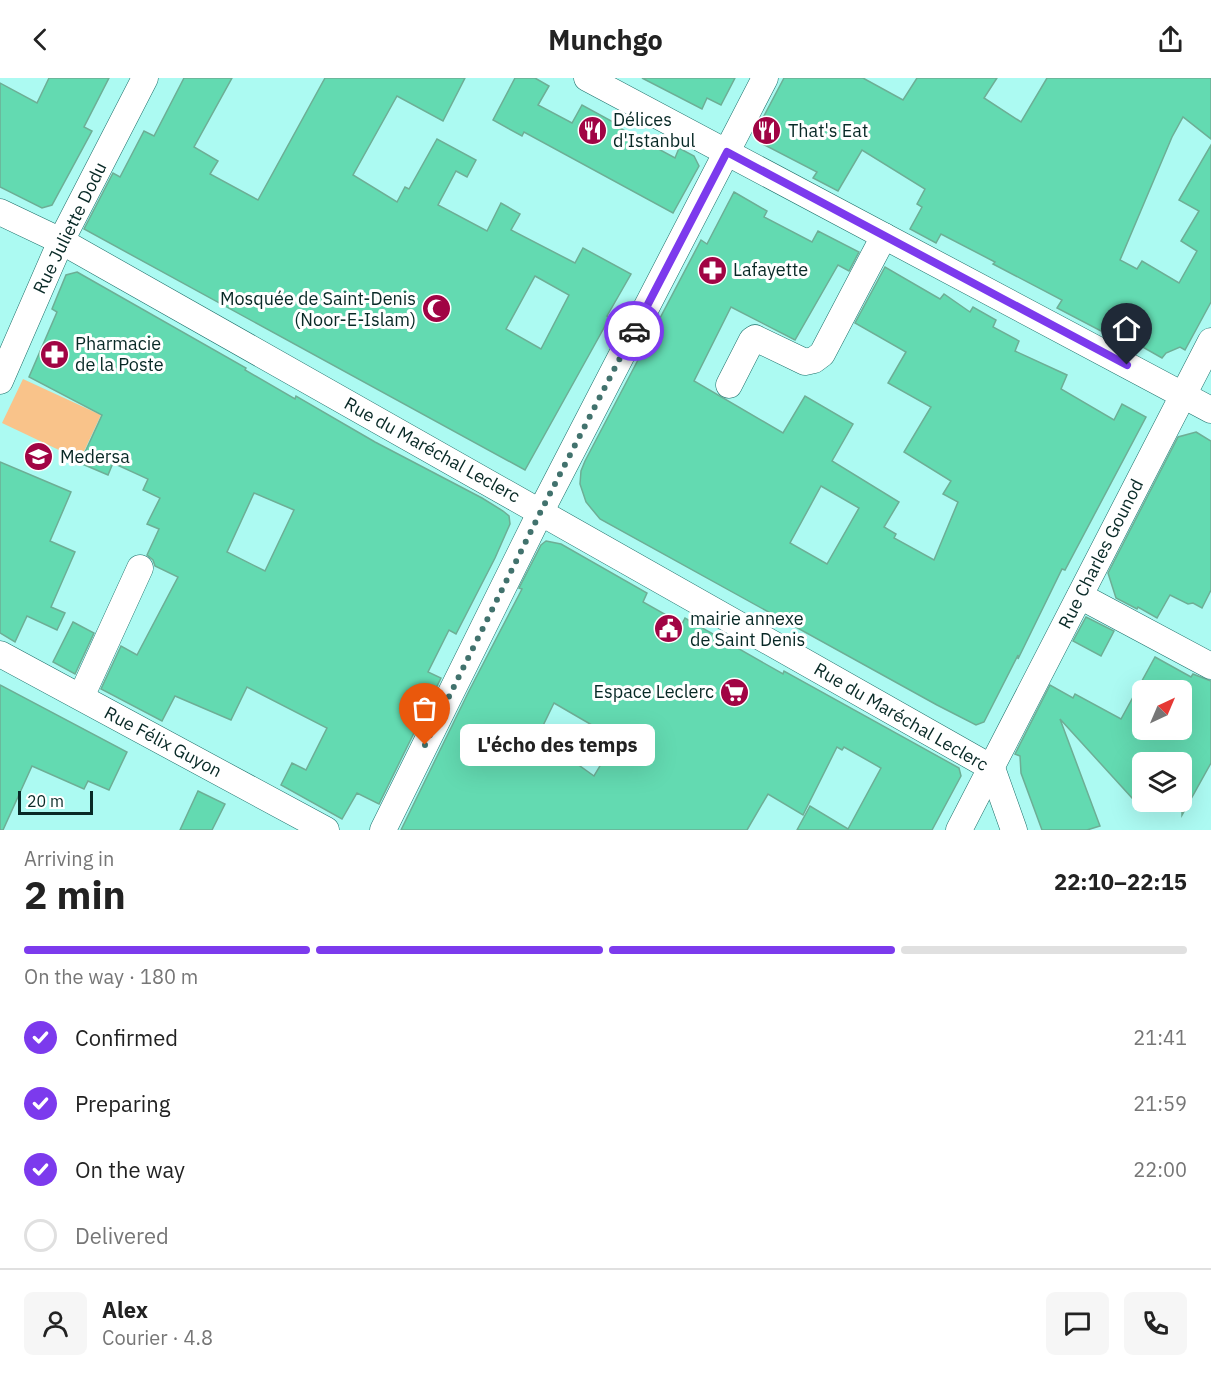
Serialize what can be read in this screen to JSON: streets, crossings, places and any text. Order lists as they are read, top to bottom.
{
  "streets": {
    "street": [
      "Rue Juliette Dodu",
      "Rue du Maréchal Leclerc",
      "Rue Charles Gounod",
      "Rue Félix Guyon"
    ]
  },
  "crossings": [
    ["Rue Juliette Dodu", "Rue du Maréchal Leclerc"],
    ["Rue du Maréchal Leclerc", "Rue Charles Gounod"]
  ],
  "places": {
    "restaurant": ["Délices d'Istanbul", "That's Eat"],
    "pharmacy": ["Lafayette", "Pharmacie de la Poste"],
    "mosque": ["Mosquée de Saint-Denis (Noor-E-Islam)"],
    "school or university": ["Medersa"],
    "public building": ["mairie annexe de Saint Denis"],
    "supermarket": ["Espace Leclerc"],
    "other": ["L'écho des temps"]
  },
  "scale_bar": "20 m",
  "north": "top right",
  "page": {
    "header": "Munchgo",
    "bubble": "L'écho des temps",
    "scale": "20 m",
    "heading": ["2 min", "Arriving in", "22:10–22:15"],
    "panel": ["Alex", "Courier · 4.8"],
    "bar": "On the way · 180 m",
    "list": [
      ["Confirmed", "21:41"],
      ["Preparing", "21:59"],
      ["On the way", "22:00"],
      "Delivered"
    ]
  }
}
